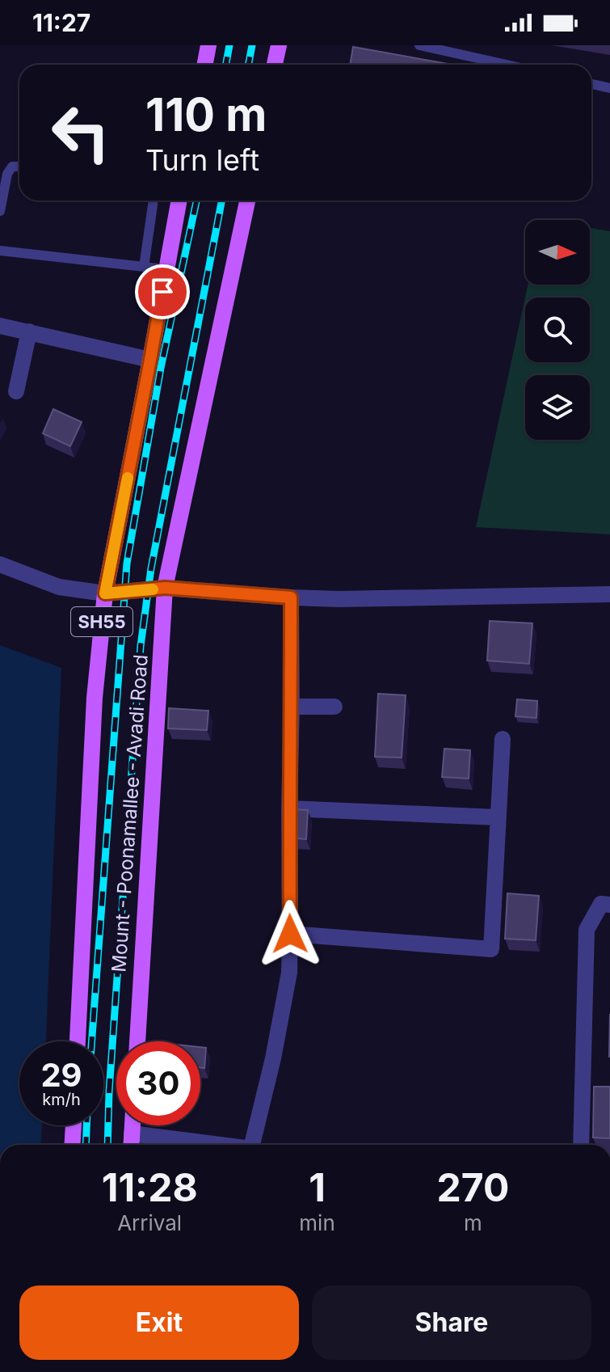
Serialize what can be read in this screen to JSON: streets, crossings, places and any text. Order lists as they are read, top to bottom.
{
  "streets": {
    "main road": ["SH55", "Mount - Poonamallee - Avadi Road"]
  },
  "north": "right",
  "page": {
    "status": "11:27",
    "turn": ["110 m", "Turn left"],
    "speed": "29 km/h",
    "limit": "30",
    "eta": [
      "11:28",
      "Arrival",
      "1",
      "min",
      "270",
      "m"
    ],
    "buttons": ["Exit", "Share"]
  }
}
